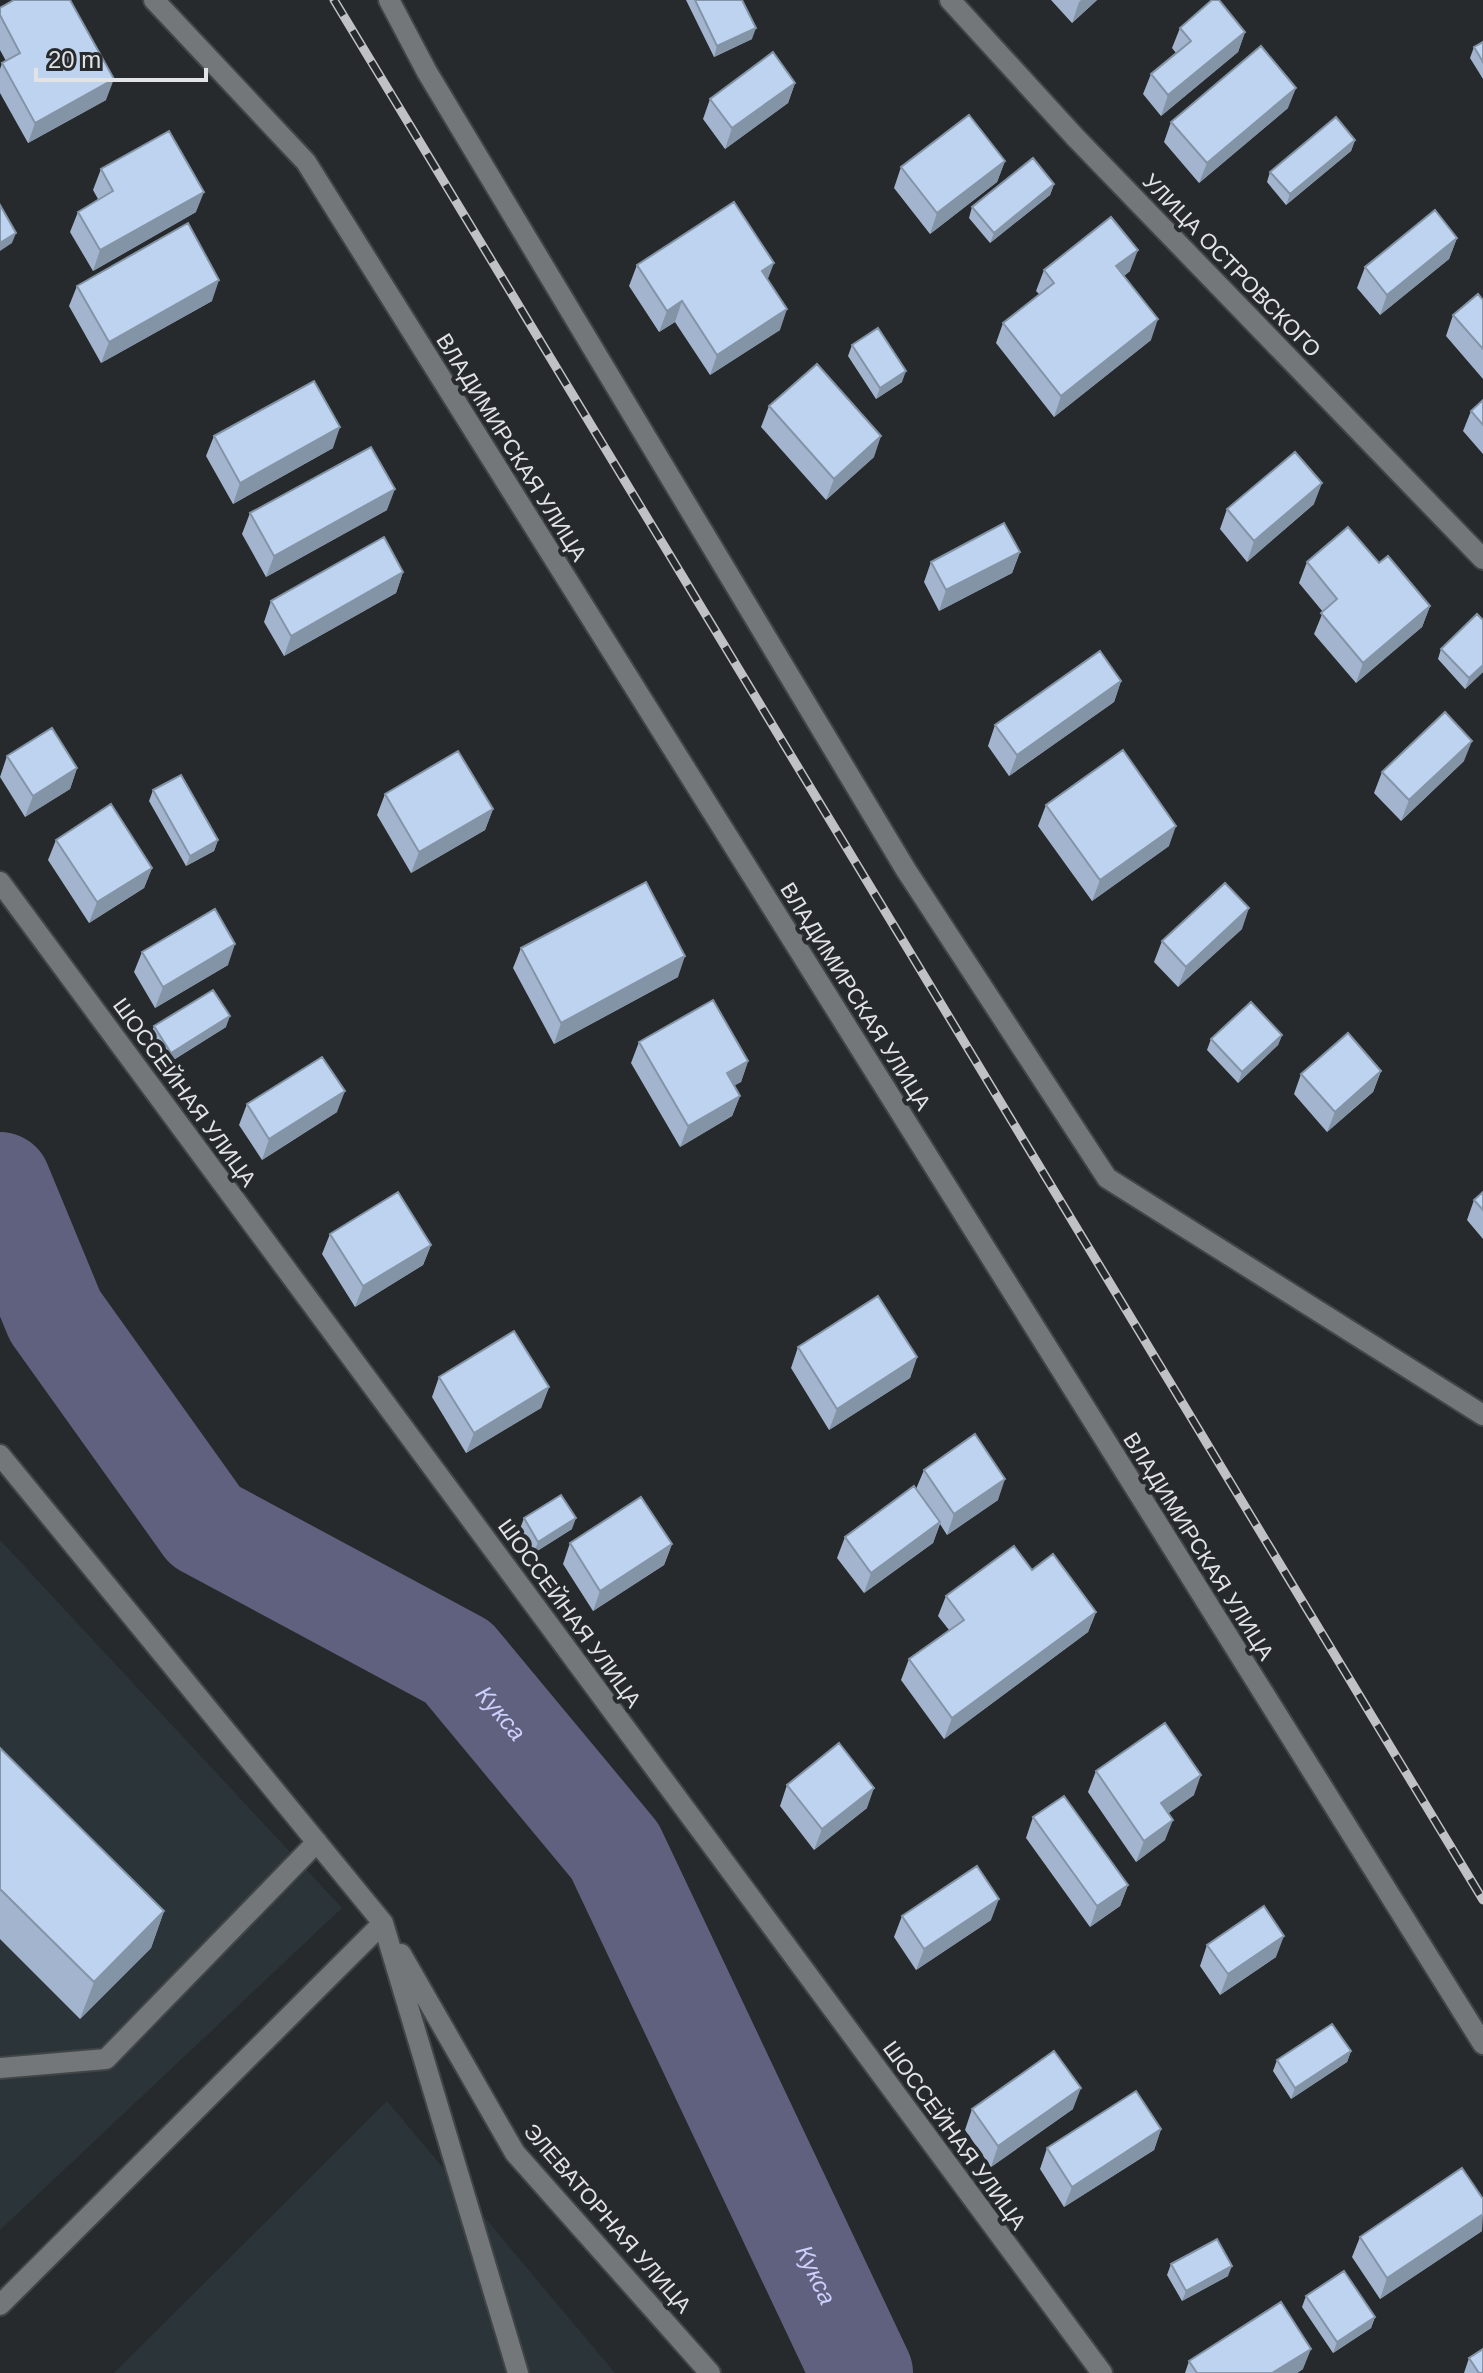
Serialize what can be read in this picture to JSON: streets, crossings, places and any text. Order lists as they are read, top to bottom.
{
  "streets": {
    "street": [
      "УЛИЦА ОСТРОВСКОГО",
      "ВЛАДИМИРСКАЯ УЛИЦА",
      "ШОССЕЙНАЯ УЛИЦА",
      "ЭЛЕВАТОРНАЯ УЛИЦА"
    ]
  },
  "water": ["Кукса"],
  "scale_bar": "20 m"
}
